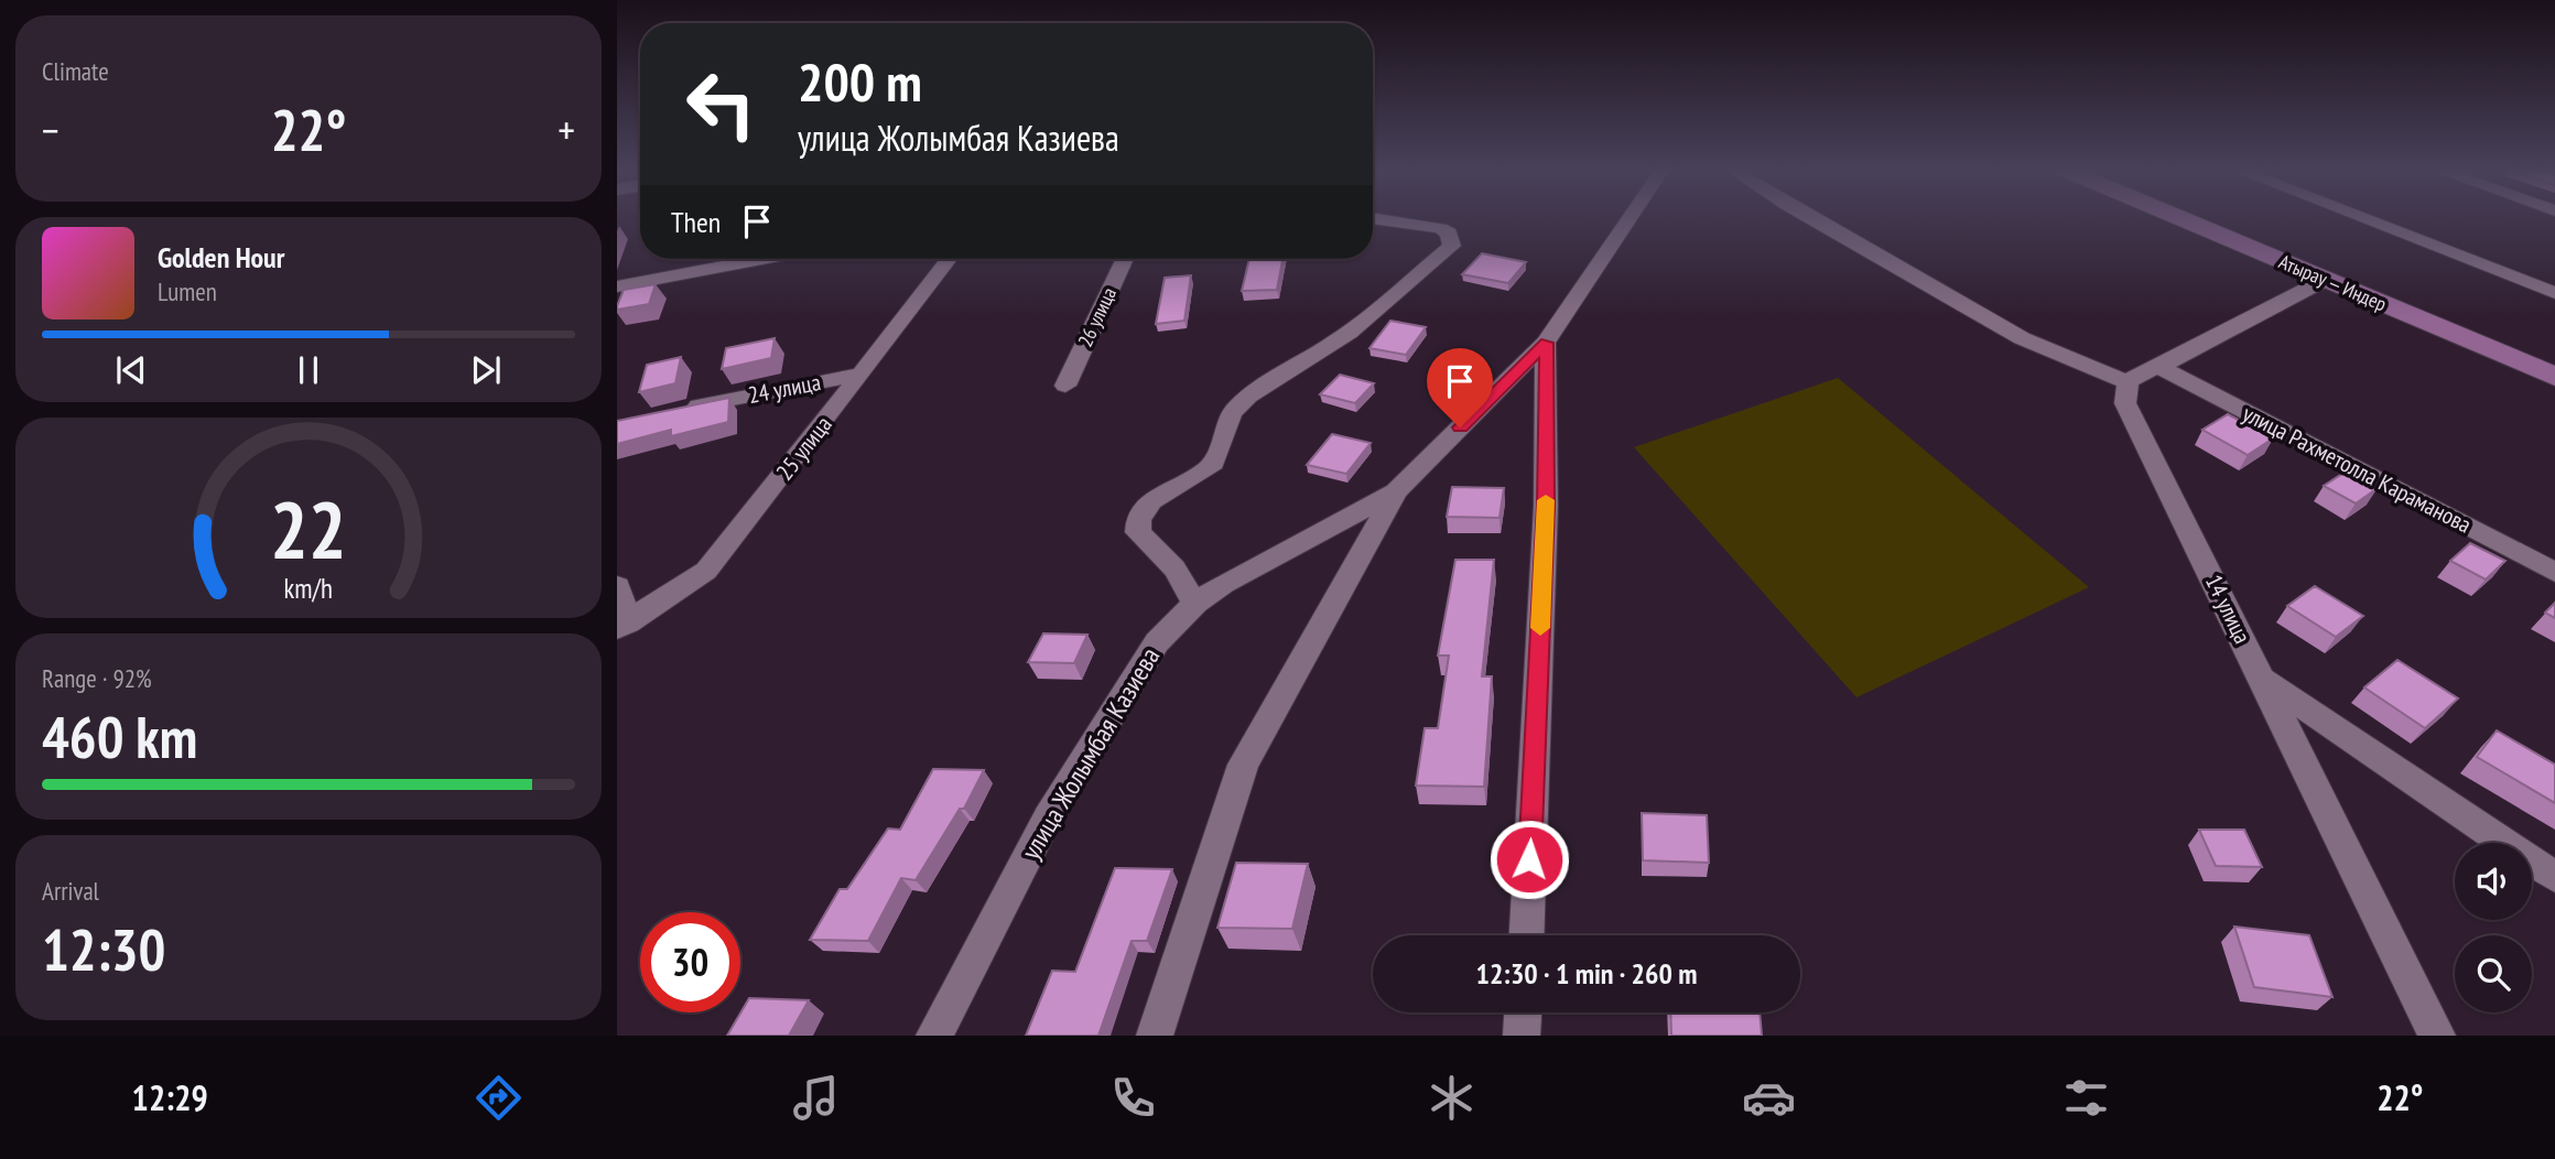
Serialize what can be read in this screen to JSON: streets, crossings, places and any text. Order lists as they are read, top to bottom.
{
  "streets": {
    "main road": ["Атырау — Индер"],
    "street": [
      "26 улица",
      "24 улица",
      "25 улица",
      "улица Рахметолла Караманова",
      "14 улица",
      "улица Жолымбая Казиева"
    ]
  },
  "crossings": [
    ["24 улица", "25 улица"]
  ],
  "page": {
    "tile": [
      "Climate",
      ["Range · 92%", "460 km"],
      ["Arrival", "12:30"]
    ],
    "turn": ["200 m", "улица Жолымбая Казиева"],
    "heat": ["−", "22°", "+"],
    "then": "Then",
    "song": ["Golden Hour", "Lumen"],
    "limit": "30",
    "trip": "12:30 · 1 min · 260 m",
    "tabs": ["12:29", "22°"],
    "gauge": ["22", "km/h"]
  }
}
